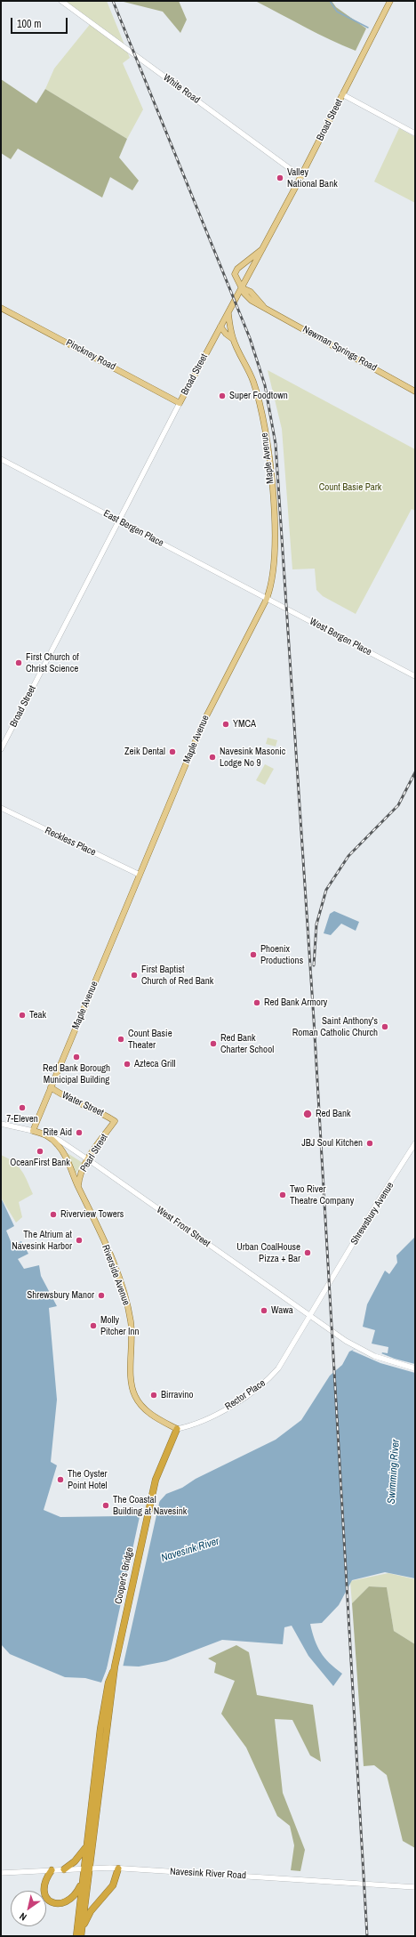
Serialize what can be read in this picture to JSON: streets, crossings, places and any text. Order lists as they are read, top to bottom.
{
  "streets": {
    "highway": ["Cooper's Bridge"],
    "main road": [
      "Broad Street",
      "Newman Springs Road",
      "Pinckney Road",
      "Maple Avenue",
      "Water Street",
      "Pearl Street",
      "West Front Street",
      "Riverside Avenue"
    ],
    "street": [
      "White Road",
      "East Bergen Place",
      "West Bergen Place",
      "Reckless Place",
      "Shrewsbury Avenue",
      "Rector Place",
      "Navesink River Road"
    ]
  },
  "crossings": [
    ["White Road", "Broad Street"],
    ["Broad Street", "Newman Springs Road"],
    ["Broad Street", "Pinckney Road"],
    ["Broad Street", "Maple Avenue"],
    ["Broad Street", "East Bergen Place"],
    ["Maple Avenue", "East Bergen Place"],
    ["Maple Avenue", "West Bergen Place"],
    ["Maple Avenue", "Reckless Place"],
    ["Maple Avenue", "Water Street"],
    ["Maple Avenue", "West Front Street"],
    ["East Bergen Place", "West Bergen Place"],
    ["Water Street", "Pearl Street"],
    ["Pearl Street", "West Front Street"],
    ["Pearl Street", "Riverside Avenue"],
    ["Shrewsbury Avenue", "Rector Place"],
    ["West Front Street", "Riverside Avenue"],
    ["West Front Street", "Rector Place"],
    ["Riverside Avenue", "Rector Place"],
    ["Riverside Avenue", "Cooper's Bridge"],
    ["Rector Place", "Cooper's Bridge"]
  ],
  "water": ["Swimming River", "Navesink River"],
  "parks": ["Count Basie Park"],
  "places": [
    "Valley National Bank",
    "Super Foodtown",
    "First Church of Christ Science",
    "YMCA",
    "Zeik Dental",
    "Navesink Masonic Lodge No 9",
    "Phoenix Productions",
    "First Baptist Church of Red Bank",
    "Red Bank Armory",
    "Teak",
    "Saint Anthony's Roman Catholic Church",
    "Count Basie Theater",
    "Red Bank Charter School",
    "Red Bank Borough Municipal Building",
    "Azteca Grill",
    "7-Eleven",
    "Red Bank",
    "Rite Aid",
    "JBJ Soul Kitchen",
    "OceanFirst Bank",
    "Two River Theatre Company",
    "Riverview Towers",
    "The Atrium at Navesink Harbor",
    "Urban CoalHouse Pizza + Bar",
    "Shrewsbury Manor",
    "Wawa",
    "Molly Pitcher Inn",
    "Birravino",
    "The Oyster Point Hotel",
    "The Coastal Building at Navesink"
  ],
  "scale_bar": "100 m",
  "north": "bottom left"
}
